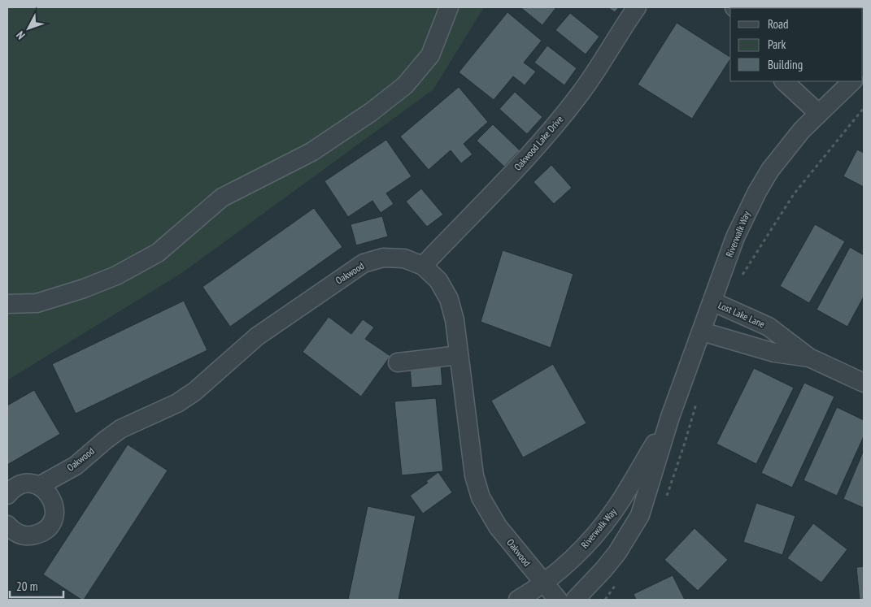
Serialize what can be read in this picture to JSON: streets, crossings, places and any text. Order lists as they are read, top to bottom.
{
  "streets": {
    "street": [
      "Oakwood Lake Drive",
      "Riverwalk Way",
      "Oakwood",
      "Lost Lake Lane"
    ]
  },
  "crossings": [
    ["Oakwood Lake Drive", "Oakwood"],
    ["Riverwalk Way", "Oakwood"],
    ["Riverwalk Way", "Lost Lake Lane"]
  ],
  "legend": ["Road", "Park", "Building"],
  "scale_bar": "20 m",
  "north": "bottom left"
}
